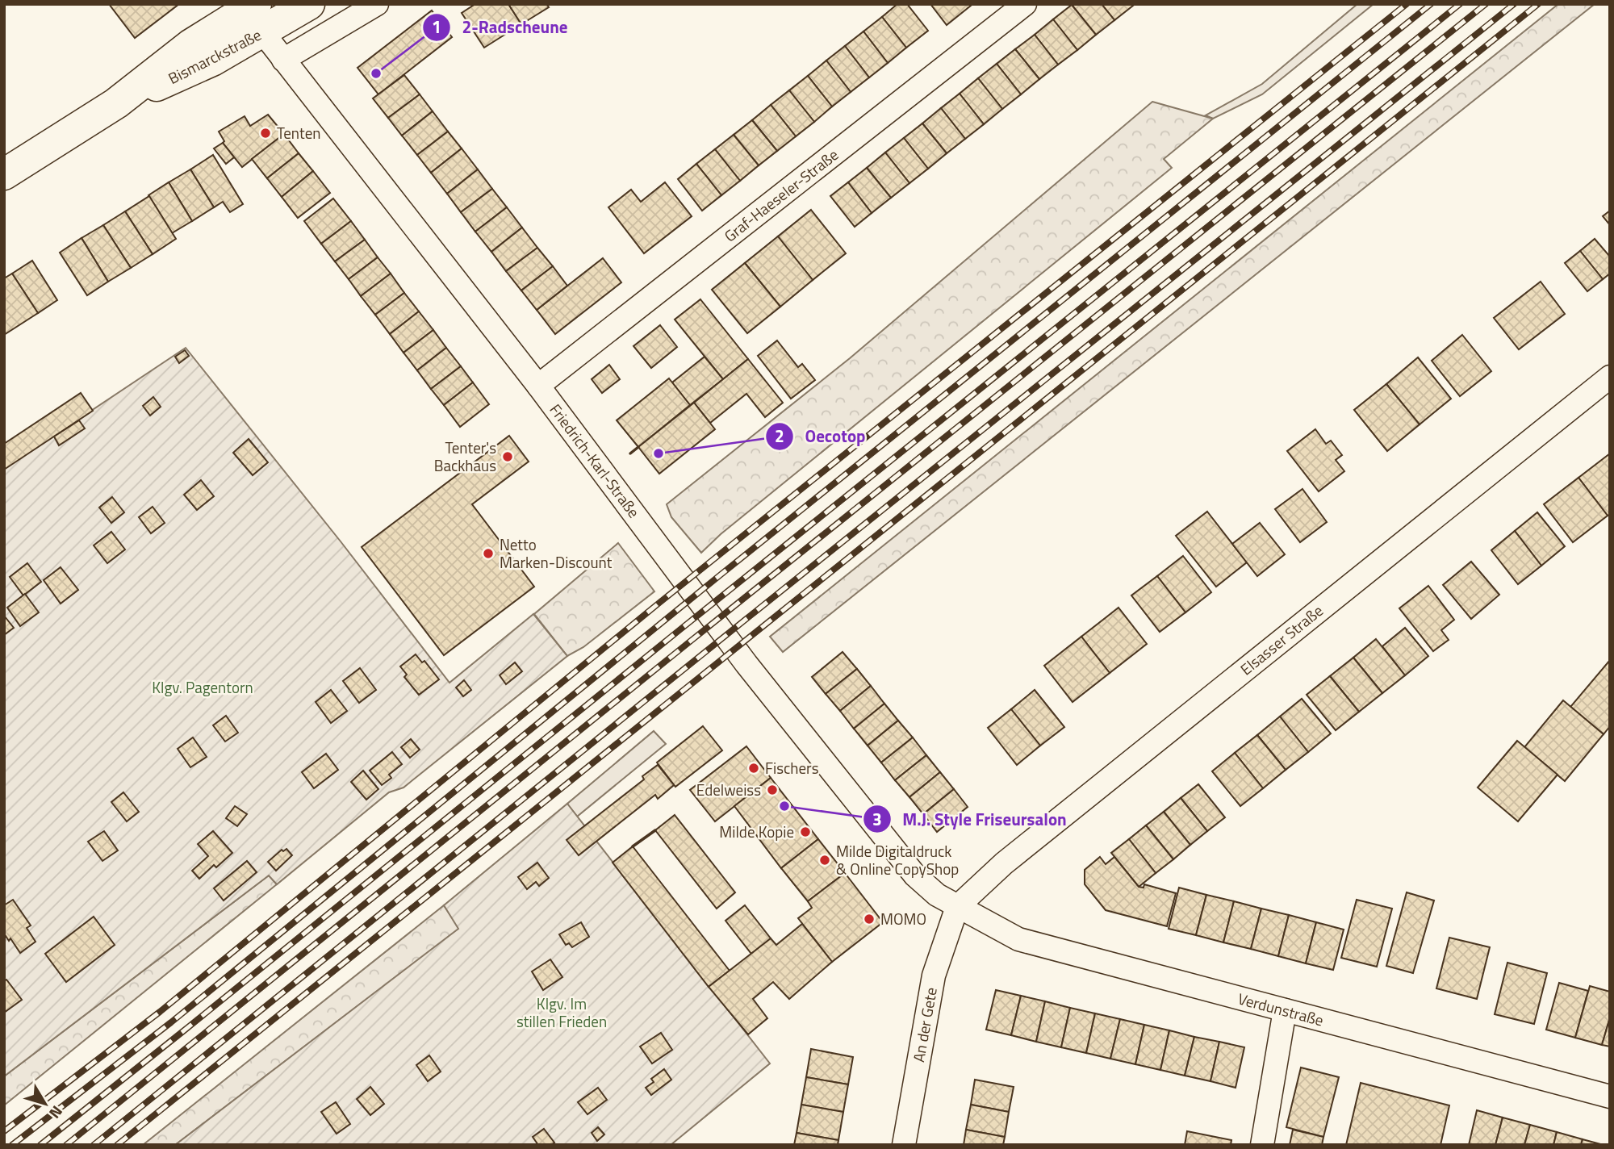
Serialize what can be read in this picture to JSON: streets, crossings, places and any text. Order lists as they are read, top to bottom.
{
  "streets": {
    "main road": ["Bismarckstraße"],
    "street": [
      "Graf-Haeseler-Straße",
      "Friedrich-Karl-Straße",
      "Elsasser Straße",
      "Verdunstraße",
      "An der Gete"
    ]
  },
  "crossings": [
    ["Bismarckstraße", "Friedrich-Karl-Straße"],
    ["Graf-Haeseler-Straße", "Friedrich-Karl-Straße"],
    ["Friedrich-Karl-Straße", "Elsasser Straße"],
    ["Friedrich-Karl-Straße", "Verdunstraße"],
    ["Friedrich-Karl-Straße", "An der Gete"],
    ["Elsasser Straße", "Verdunstraße"],
    ["Elsasser Straße", "An der Gete"],
    ["Verdunstraße", "An der Gete"]
  ],
  "parks": ["Klgv. Pagentorn", "Klgv. Im stillen Frieden"],
  "places": [
    "2-Radscheune",
    "Tenten",
    "Oecotop",
    "Tenter's Backhaus",
    "Netto Marken-Discount",
    "Fischers",
    "Edelweiss",
    "M.J. Style Friseursalon",
    "Milde Kopie",
    "Milde Digitaldruck & Online CopyShop",
    "MOMO"
  ],
  "north": "bottom right"
}
